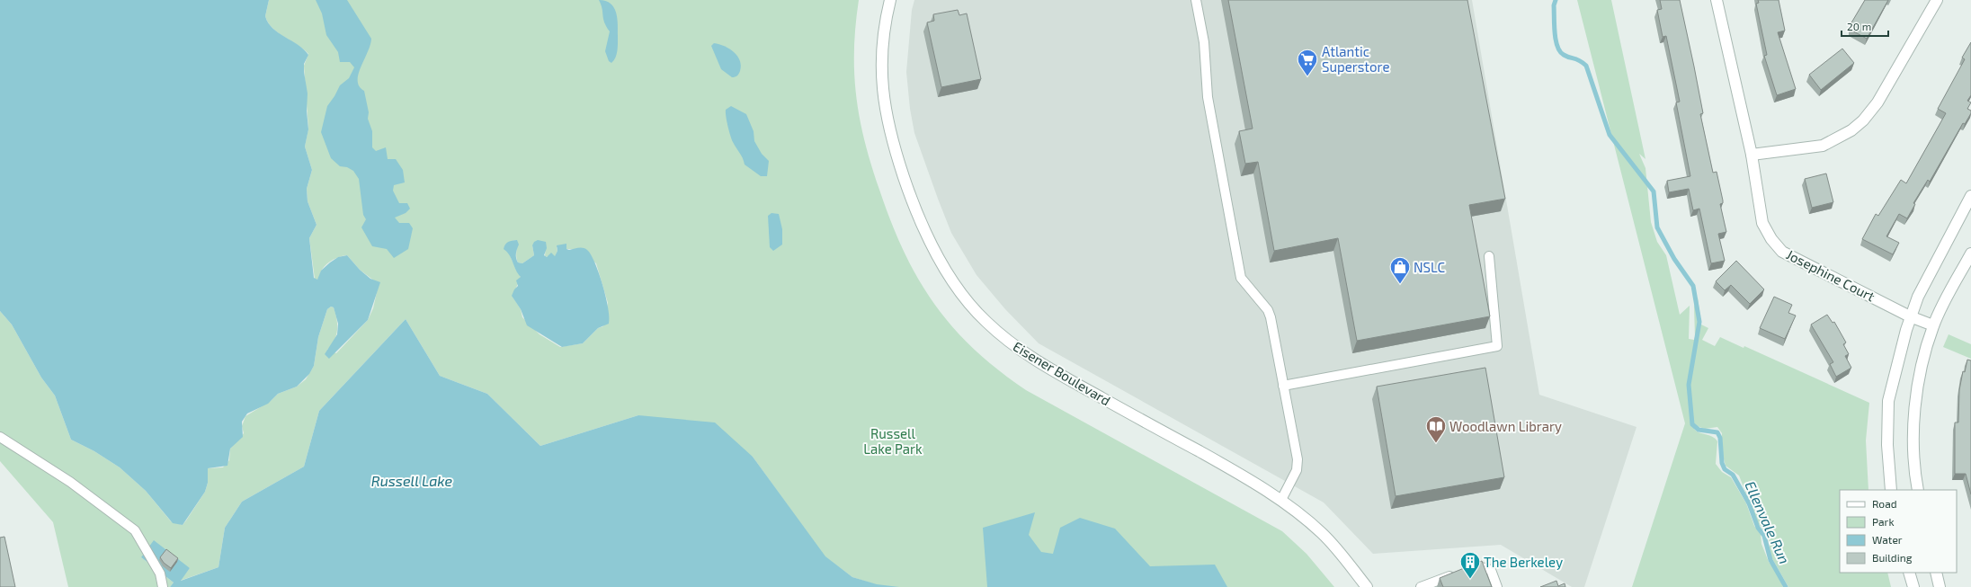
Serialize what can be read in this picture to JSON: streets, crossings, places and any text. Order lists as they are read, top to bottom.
{
  "streets": {
    "street": ["Josephine Court", "Eisener Boulevard"]
  },
  "water": ["Russell Lake", "Ellenvale Run"],
  "parks": ["Russell Lake Park"],
  "places": {
    "supermarket": ["Atlantic Superstore"],
    "shop": ["NSLC"],
    "library": ["Woodlawn Library"],
    "building": ["The Berkeley"]
  },
  "legend": [
    "Road",
    "Park",
    "Water",
    "Building"
  ],
  "scale_bar": "20 m"
}
